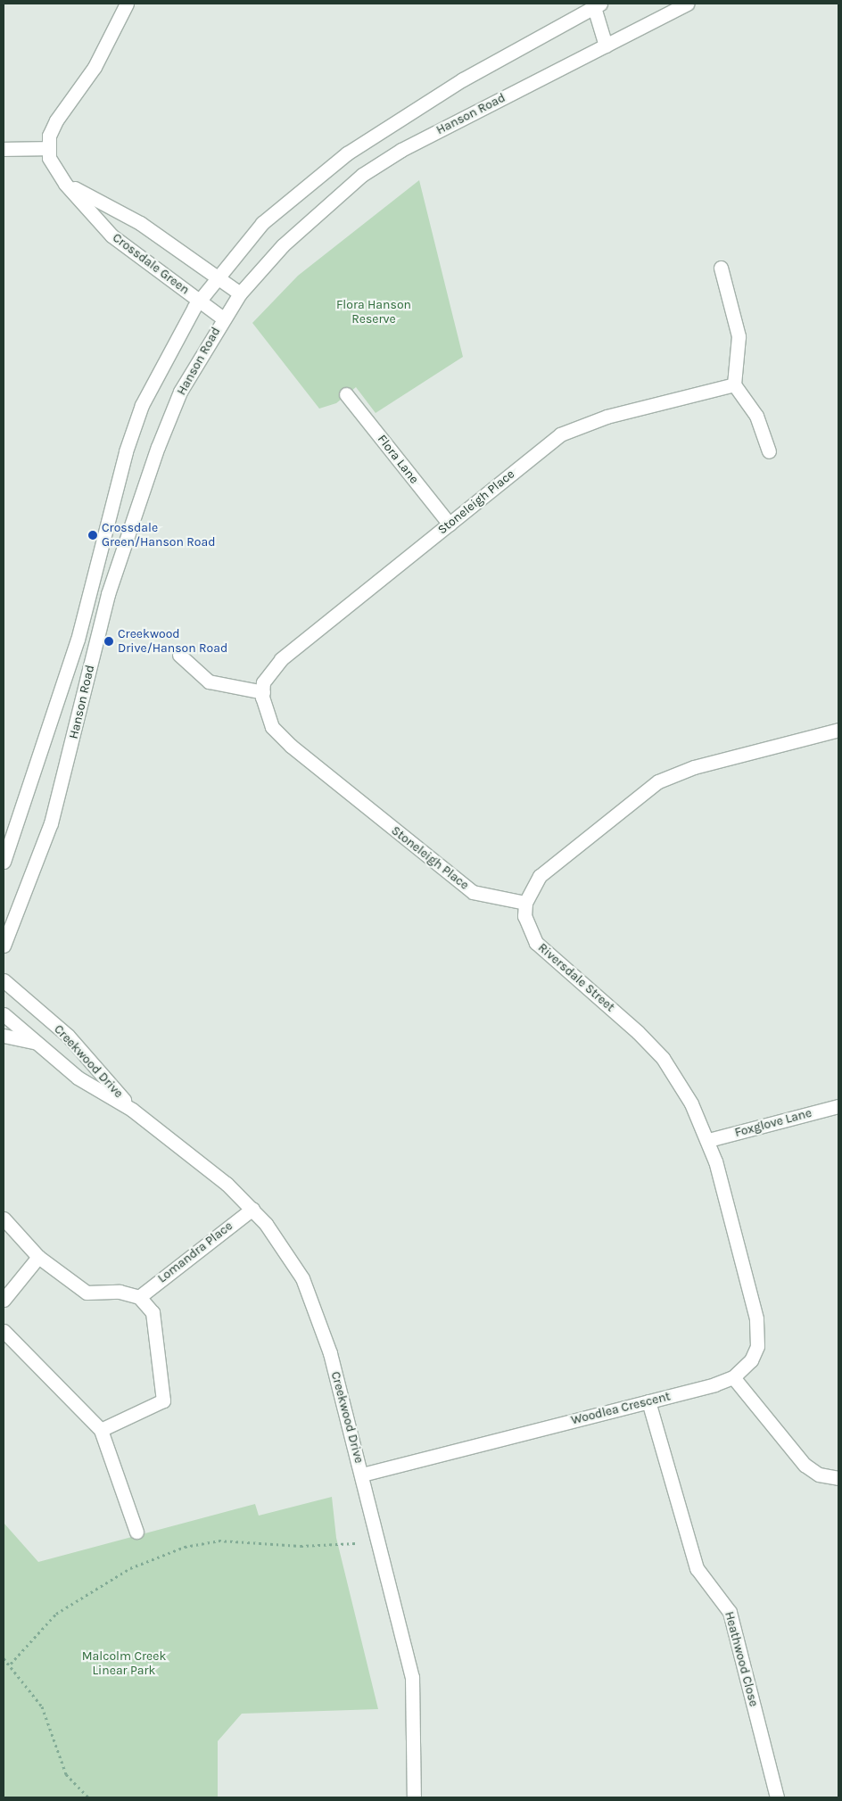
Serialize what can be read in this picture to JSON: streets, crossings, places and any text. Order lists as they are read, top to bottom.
{
  "streets": {
    "street": [
      "Hanson Road",
      "Crossdale Green",
      "Flora Lane",
      "Stoneleigh Place",
      "Riversdale Street",
      "Creekwood Drive",
      "Foxglove Lane",
      "Lomandra Place",
      "Woodlea Crescent",
      "Heathwood Close"
    ]
  },
  "crossings": [
    ["Hanson Road", "Crossdale Green"],
    ["Flora Lane", "Stoneleigh Place"],
    ["Stoneleigh Place", "Riversdale Street"],
    ["Riversdale Street", "Foxglove Lane"],
    ["Riversdale Street", "Woodlea Crescent"],
    ["Creekwood Drive", "Lomandra Place"],
    ["Creekwood Drive", "Woodlea Crescent"],
    ["Woodlea Crescent", "Heathwood Close"]
  ],
  "parks": ["Flora Hanson Reserve", "Malcolm Creek Linear Park"],
  "places": ["Crossdale Green/Hanson Road", "Creekwood Drive/Hanson Road"]
}
